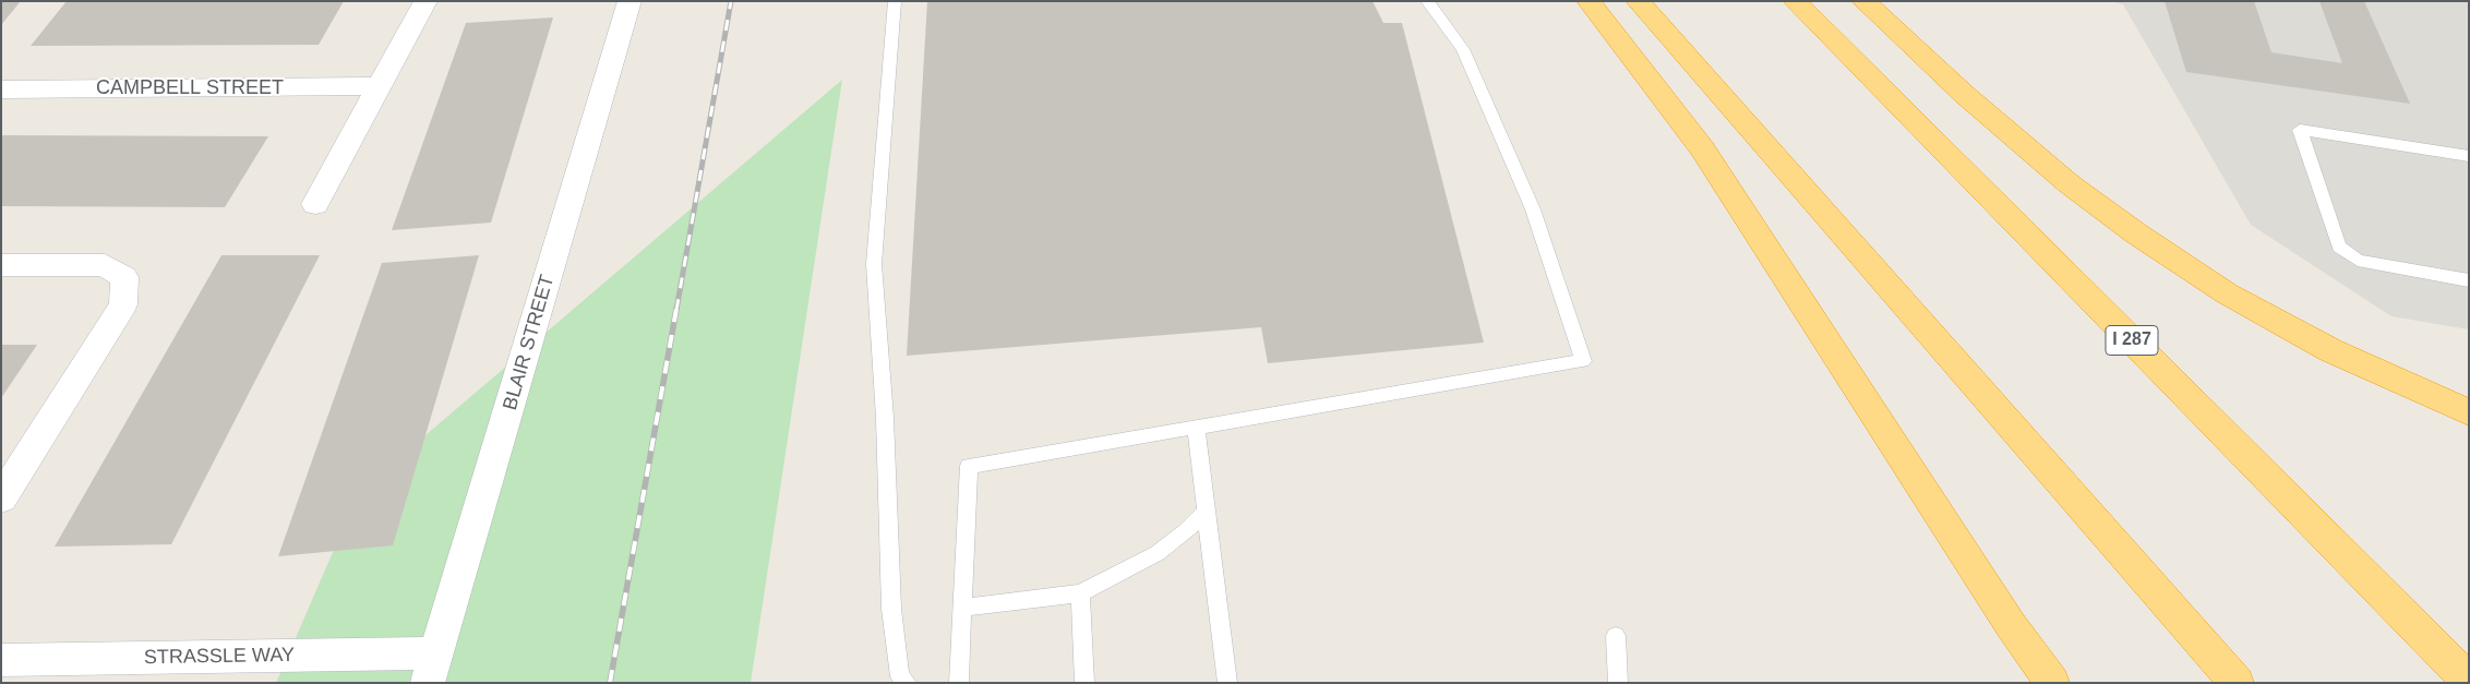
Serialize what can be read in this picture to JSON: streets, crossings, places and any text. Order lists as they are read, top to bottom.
{
  "streets": {
    "highway": ["I 287"],
    "street": ["CAMPBELL STREET", "BLAIR STREET", "STRASSLE WAY"]
  },
  "crossings": [
    ["BLAIR STREET", "STRASSLE WAY"]
  ]
}
